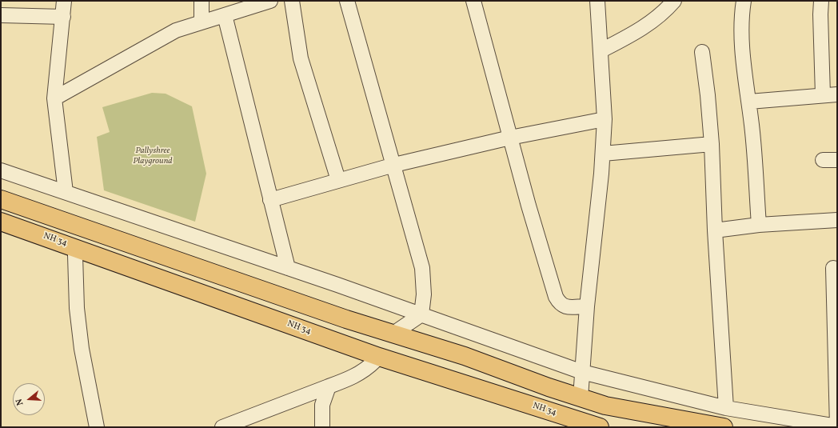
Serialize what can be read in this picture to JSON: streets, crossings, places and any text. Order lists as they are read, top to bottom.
{
  "streets": {
    "main road": ["NH 34"]
  },
  "parks": ["Pallyshree Playground"],
  "north": "left"
}
